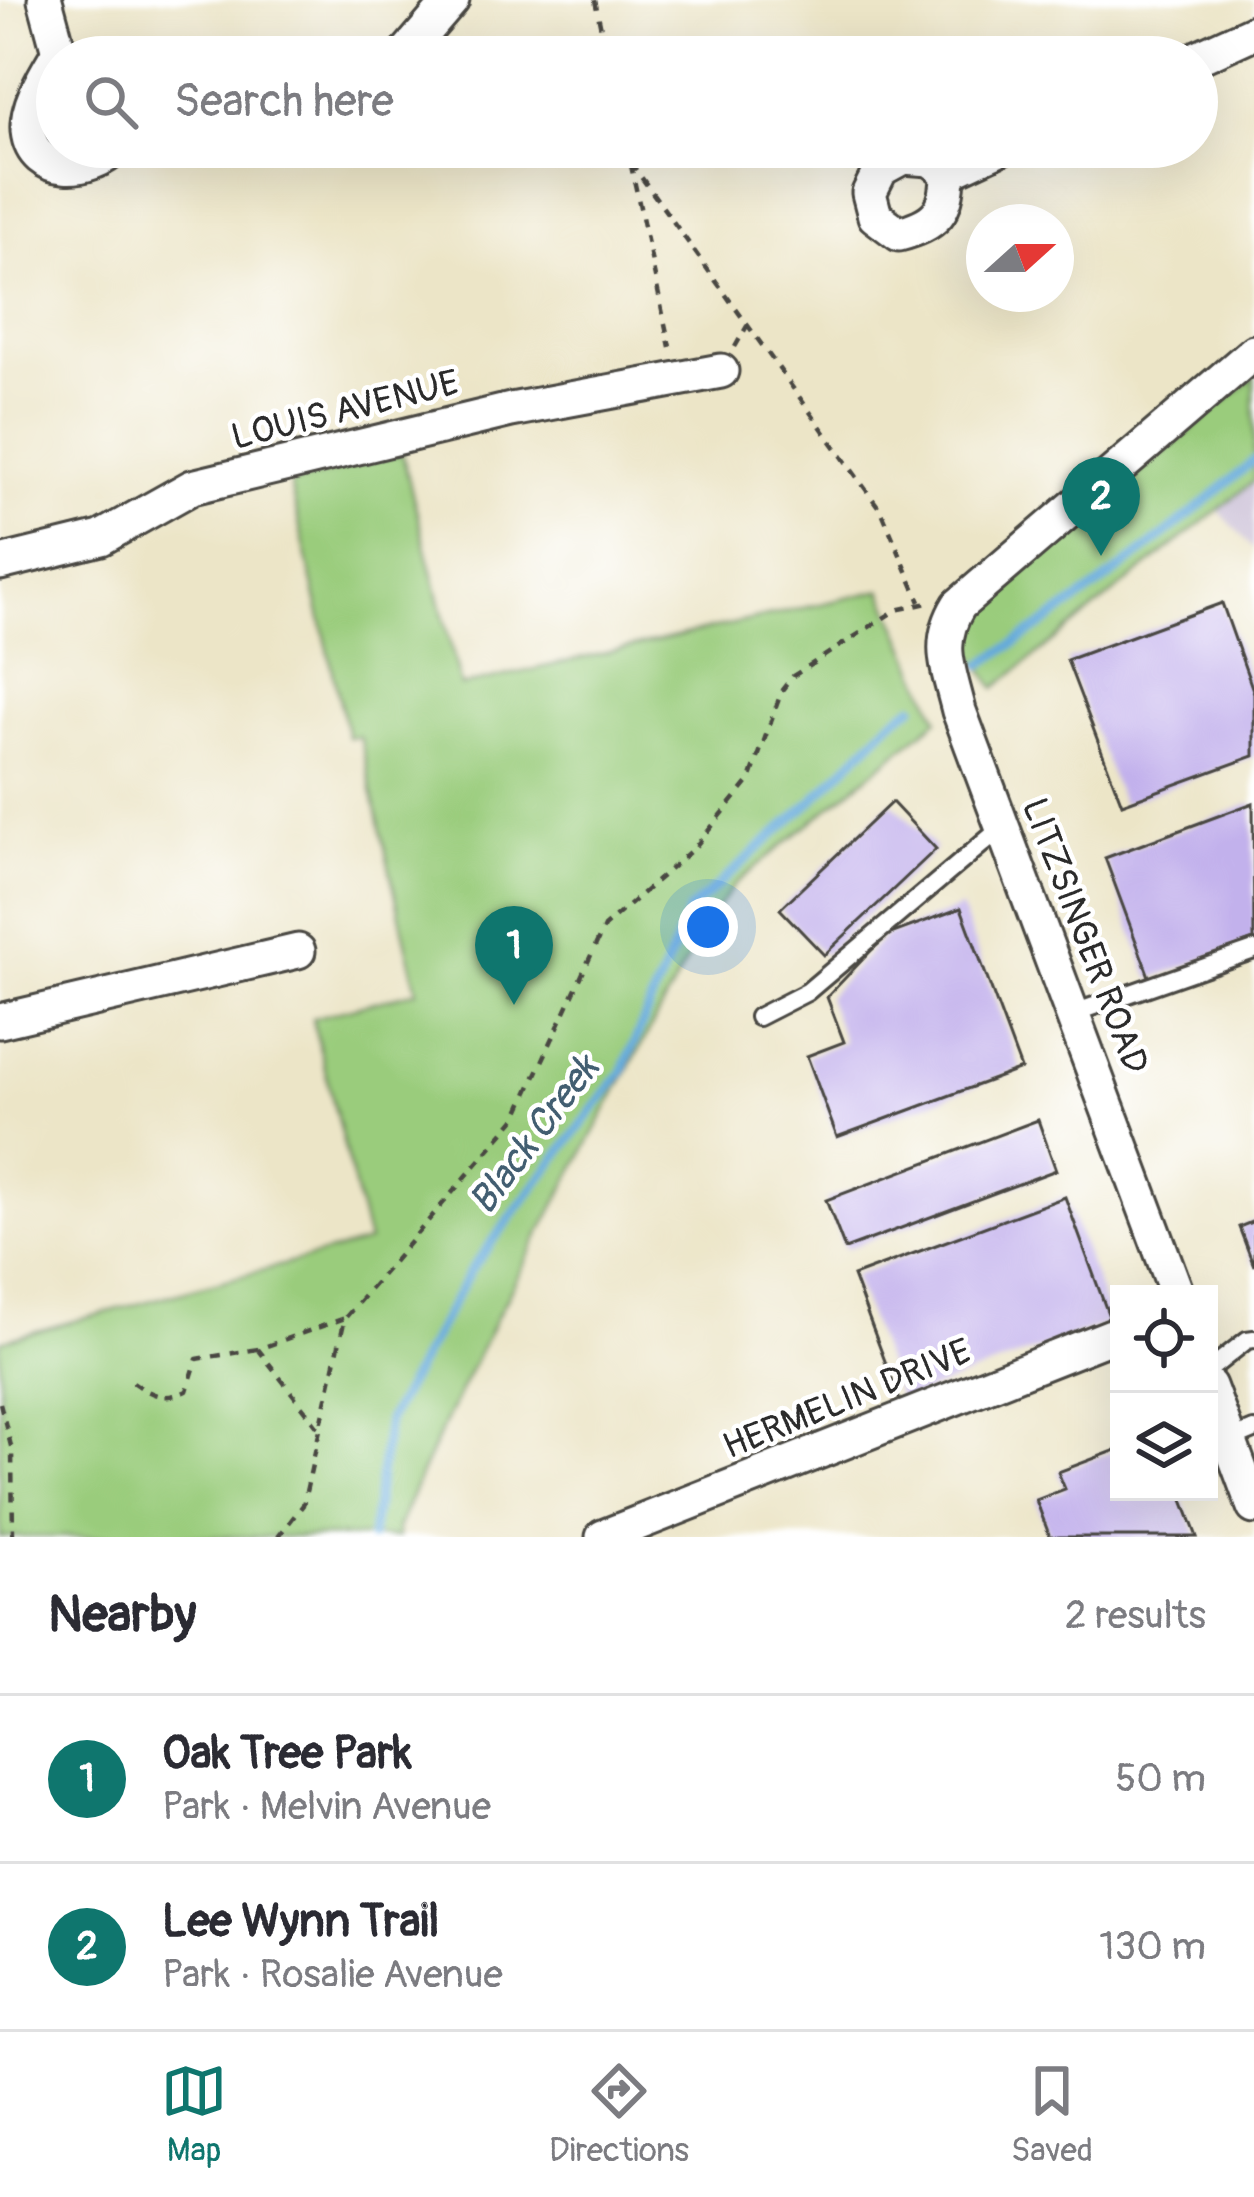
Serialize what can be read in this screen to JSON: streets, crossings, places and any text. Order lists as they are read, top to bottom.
{
  "streets": {
    "street": ["LOUIS AVENUE", "LITZSINGER ROAD", "HERMELIN DRIVE"]
  },
  "water": ["Black Creek"],
  "north": "right",
  "page": {
    "search": "Search here",
    "pins": ["2", "1"],
    "heading": ["Nearby", "2 results"],
    "list": [
      {
        "mark": "1",
        "name": "Oak Tree Park",
        "note": "Park · Melvin Avenue",
        "value": "50 m"
      },
      {
        "mark": "2",
        "name": "Lee Wynn Trail",
        "note": "Park · Rosalie Avenue",
        "value": "130 m"
      }
    ],
    "nav": ["Map", "Directions", "Saved"]
  }
}
